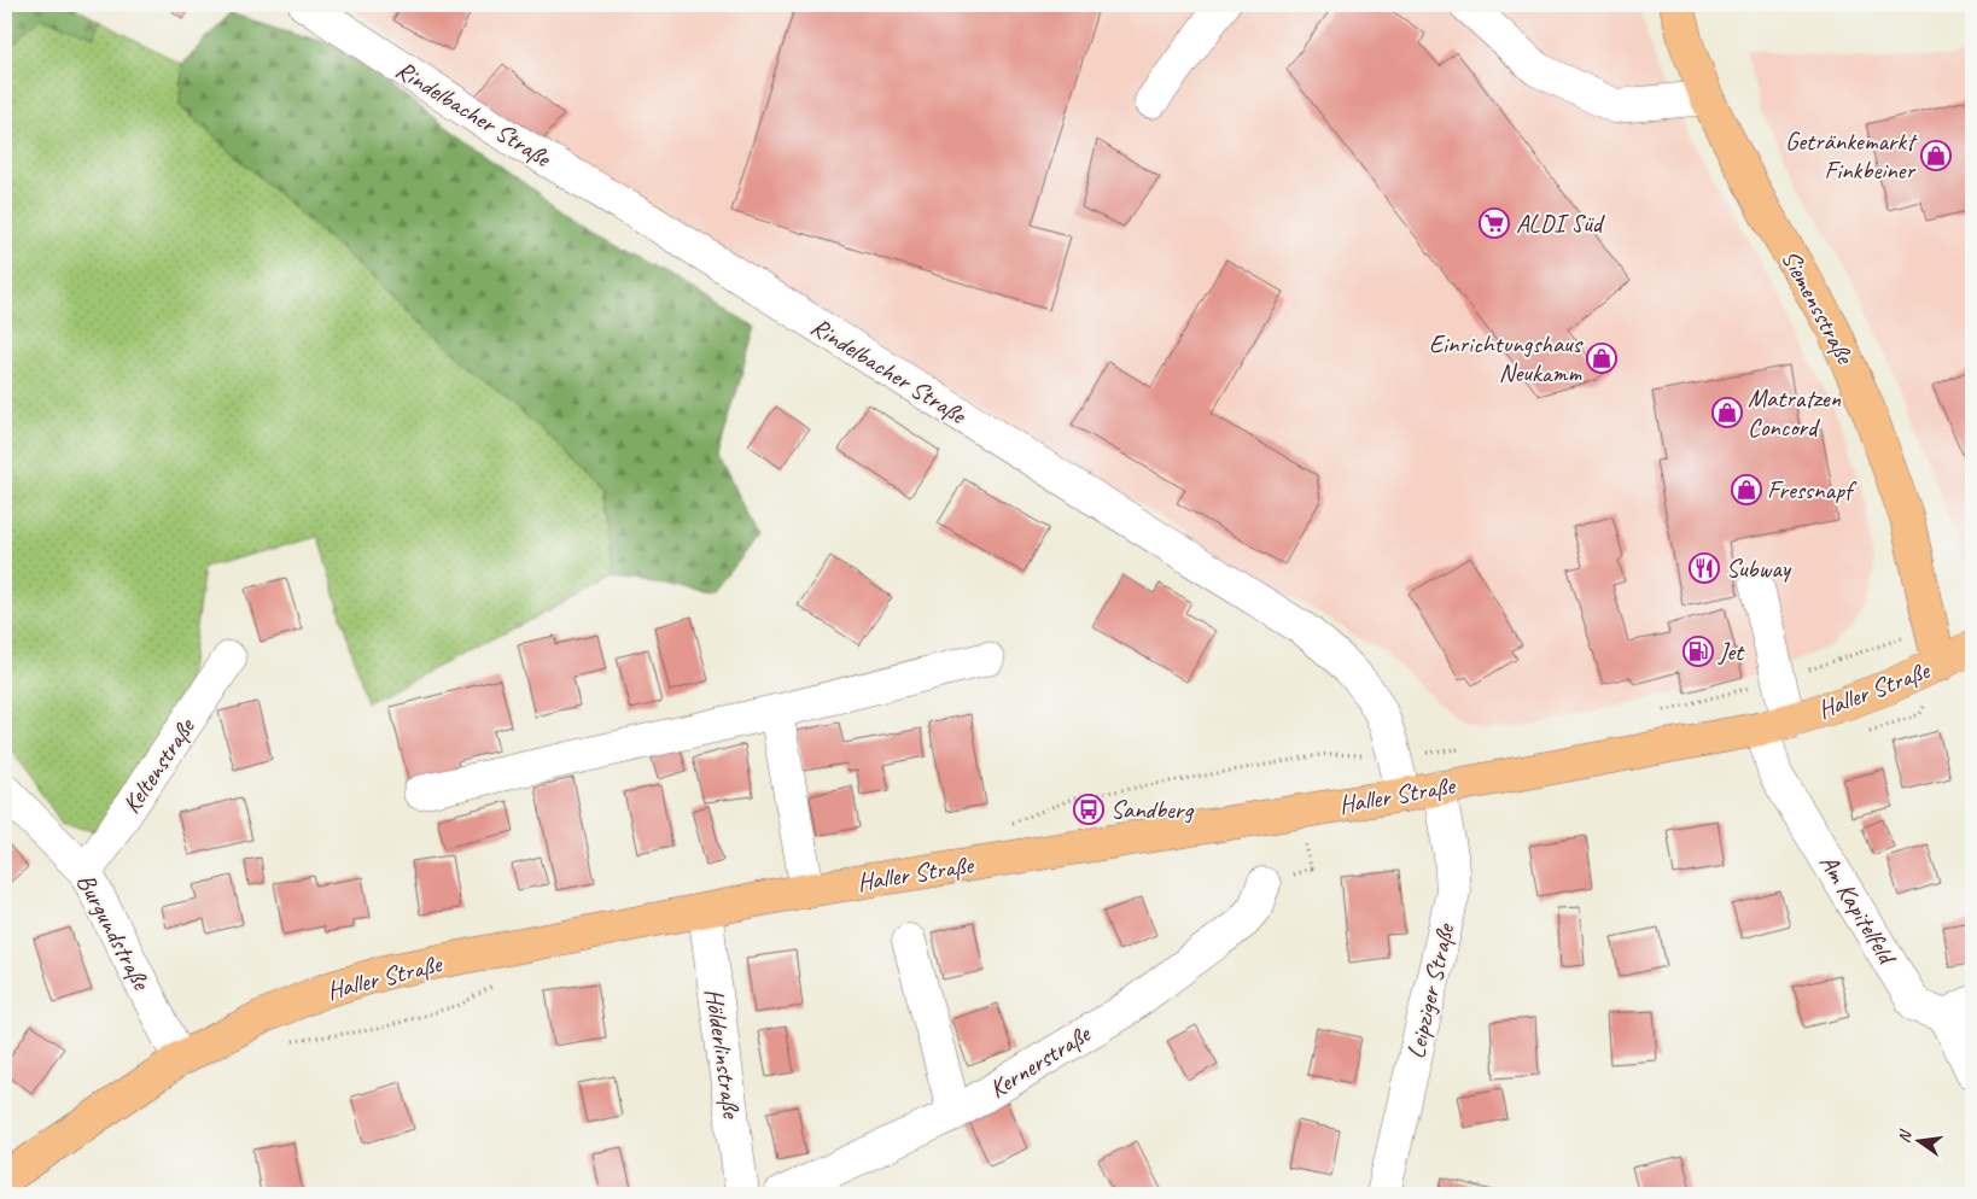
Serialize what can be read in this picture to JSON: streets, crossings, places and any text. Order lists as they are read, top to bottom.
{
  "streets": {
    "main road": ["Siemensstraße", "Haller Straße"],
    "street": [
      "Rindelbacher Straße",
      "Keltenstraße",
      "Am Kapitelfeld",
      "Burgundstraße",
      "Leipziger Straße",
      "Hölderlinstraße",
      "Kernerstraße"
    ]
  },
  "crossings": [
    ["Rindelbacher Straße", "Haller Straße"],
    ["Siemensstraße", "Haller Straße"],
    ["Haller Straße", "Am Kapitelfeld"],
    ["Haller Straße", "Burgundstraße"],
    ["Haller Straße", "Leipziger Straße"],
    ["Haller Straße", "Hölderlinstraße"],
    ["Keltenstraße", "Burgundstraße"]
  ],
  "places": {
    "shop": [
      "Getränkemarkt Finkbeiner",
      "Einrichtungshaus Neukamm",
      "Matratzen Concord",
      "Fressnapf"
    ],
    "supermarket": ["ALDI Süd"],
    "restaurant": ["Subway"],
    "fuel station": ["Jet"],
    "bus stop": ["Sandberg"]
  },
  "north": "left"
}
